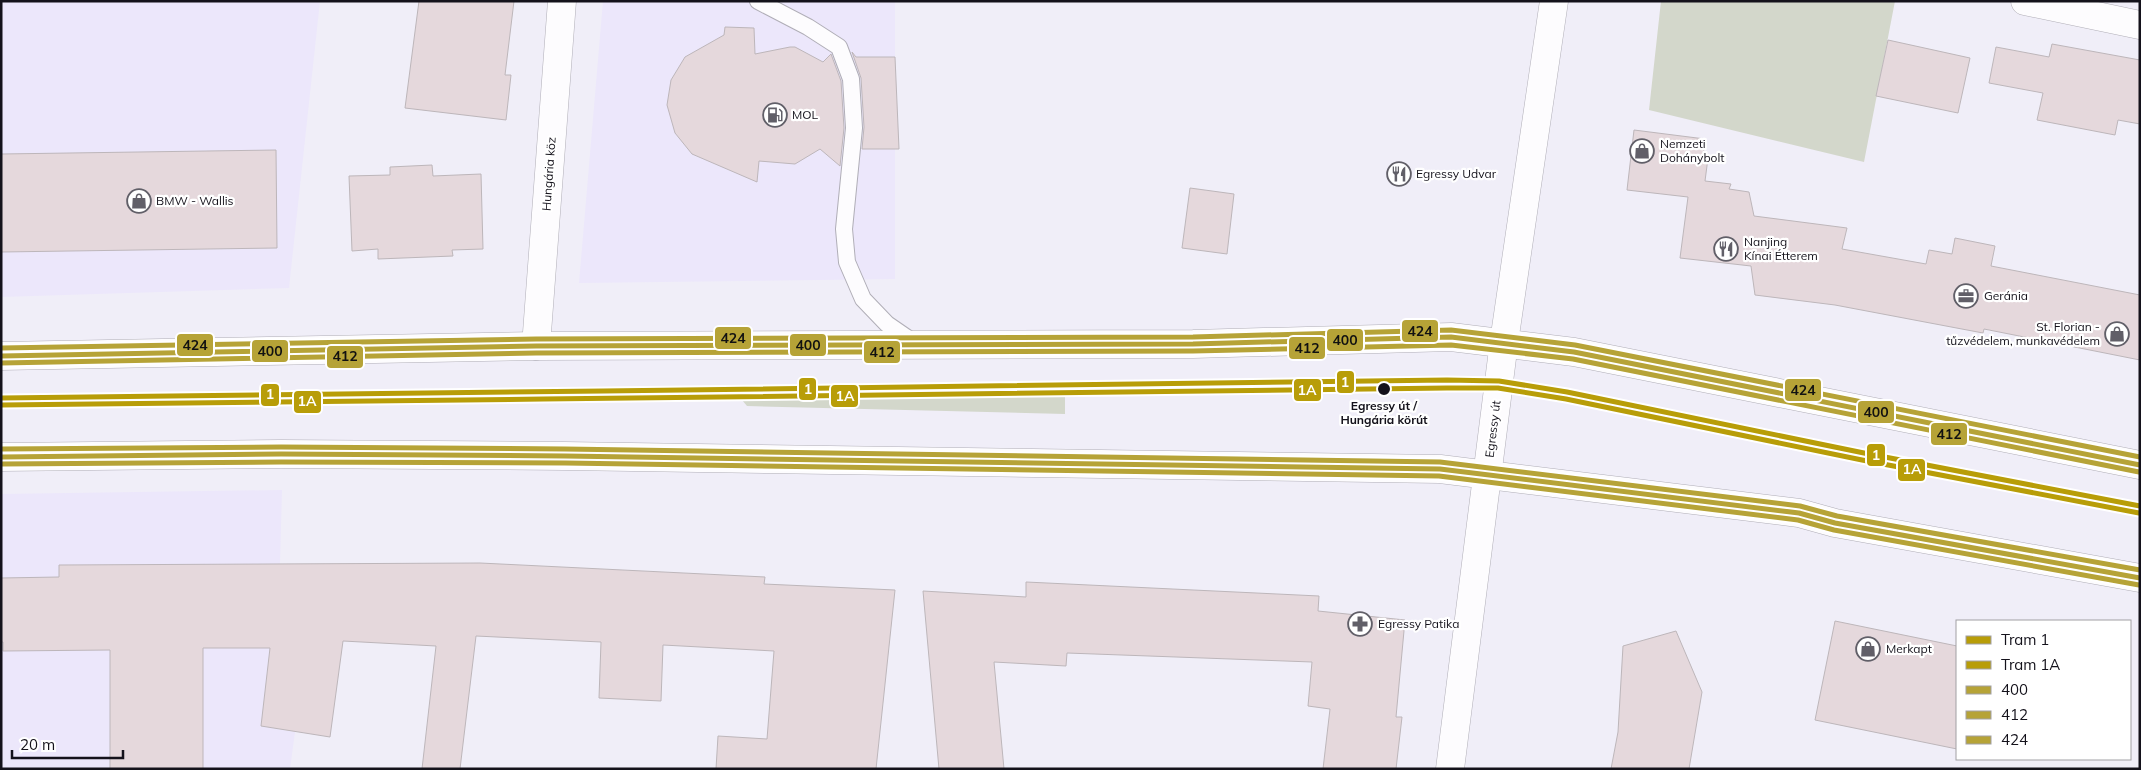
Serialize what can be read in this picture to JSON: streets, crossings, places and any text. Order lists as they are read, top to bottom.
{
  "streets": {
    "main road": ["Hungária köz", "Egressy út"]
  },
  "places": {
    "fuel station": ["MOL"],
    "shop": [
      "Nemzeti Dohánybolt",
      "BMW - Wallis",
      "St. Florian - tűzvédelem, munkavédelem",
      "Merkapt"
    ],
    "restaurant": ["Egressy Udvar", "Nanjing Kínai Étterem"],
    "office": ["Geránia"],
    "other": ["Egressy út / Hungária körút"],
    "pharmacy": ["Egressy Patika"]
  },
  "lines": [
    "transit line 424",
    "transit line 400",
    "transit line 412",
    "tram line 1",
    "tram line 1A"
  ],
  "legend": [
    "Tram 1",
    "Tram 1A",
    "400",
    "412",
    "424"
  ],
  "scale_bar": "20 m"
}
